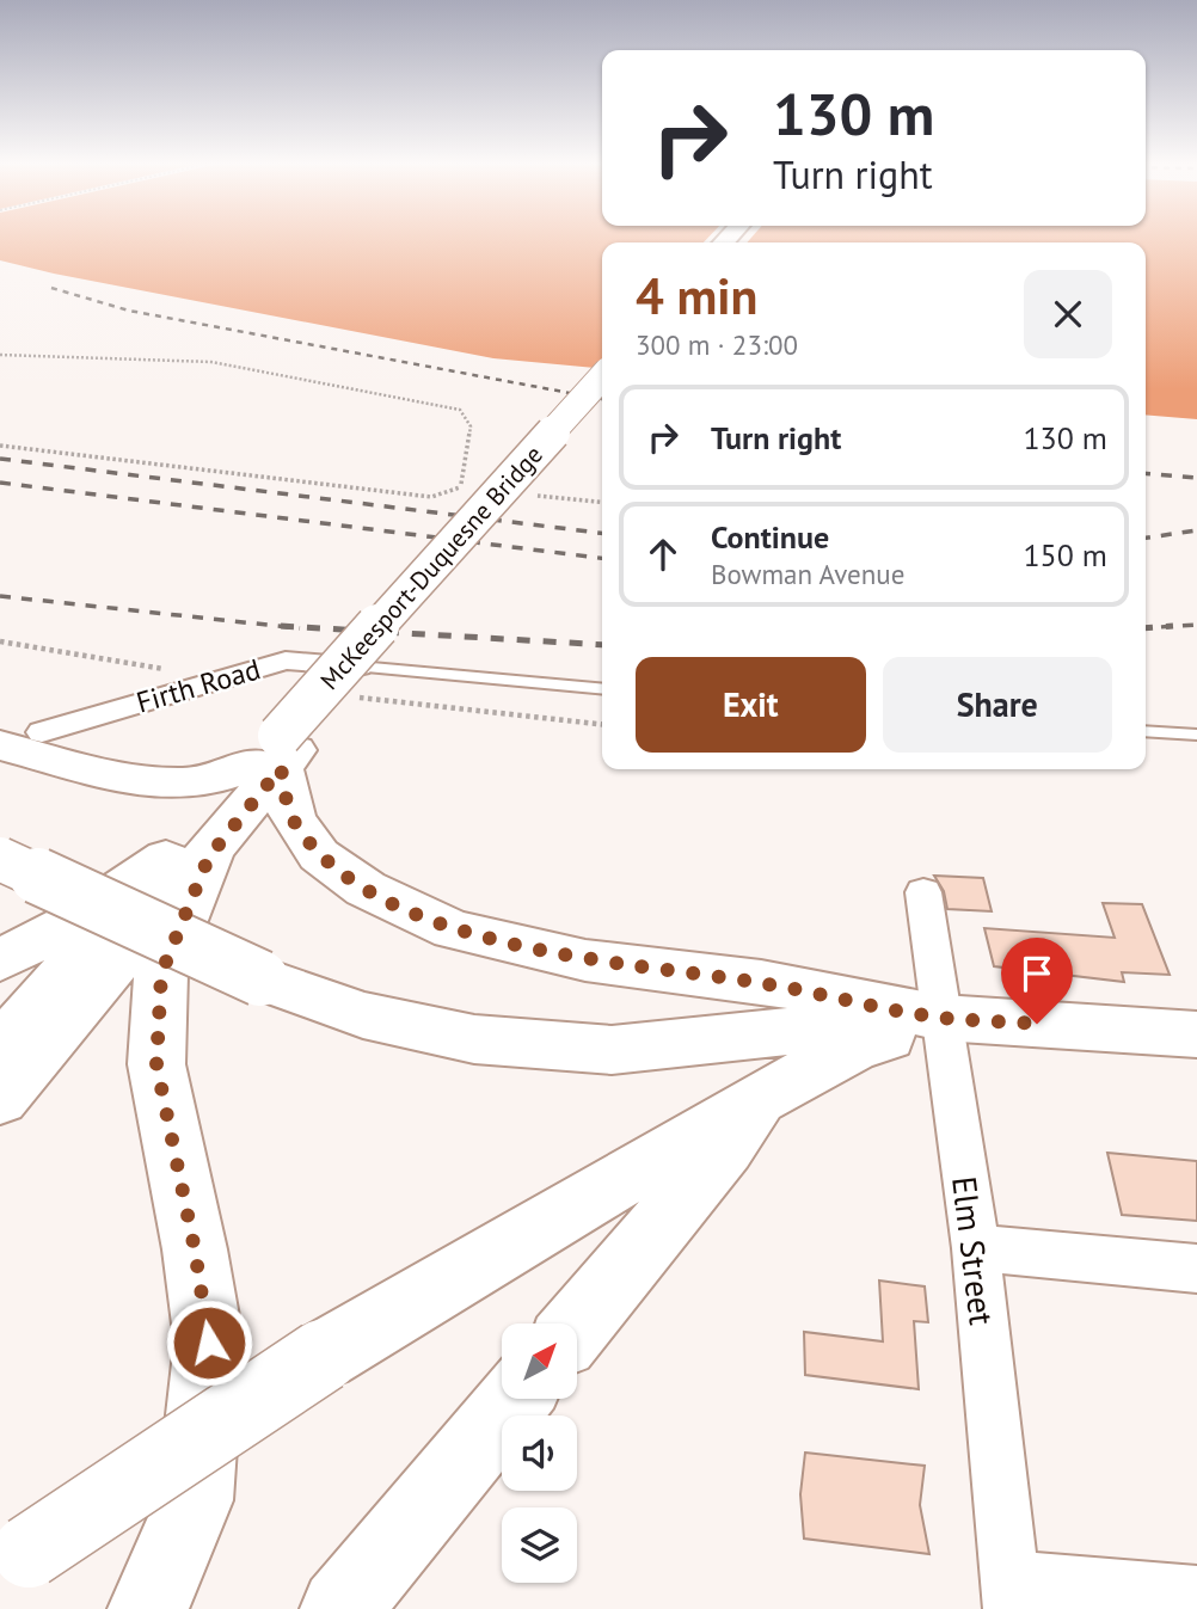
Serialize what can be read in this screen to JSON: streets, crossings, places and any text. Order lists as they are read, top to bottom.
{
  "streets": {
    "main road": ["McKeesport-Duquesne Bridge"],
    "street": ["Firth Road", "Elm Street"]
  },
  "north": "top right",
  "page": {
    "turn": ["130 m", "Turn right"],
    "heading": ["4 min", "300 m · 23:00"],
    "list": [
      {
        "name": "Turn right",
        "value": "130 m"
      },
      {
        "name": "Continue",
        "note": "Bowman Avenue",
        "value": "150 m"
      }
    ],
    "buttons": ["Exit", "Share"]
  }
}
